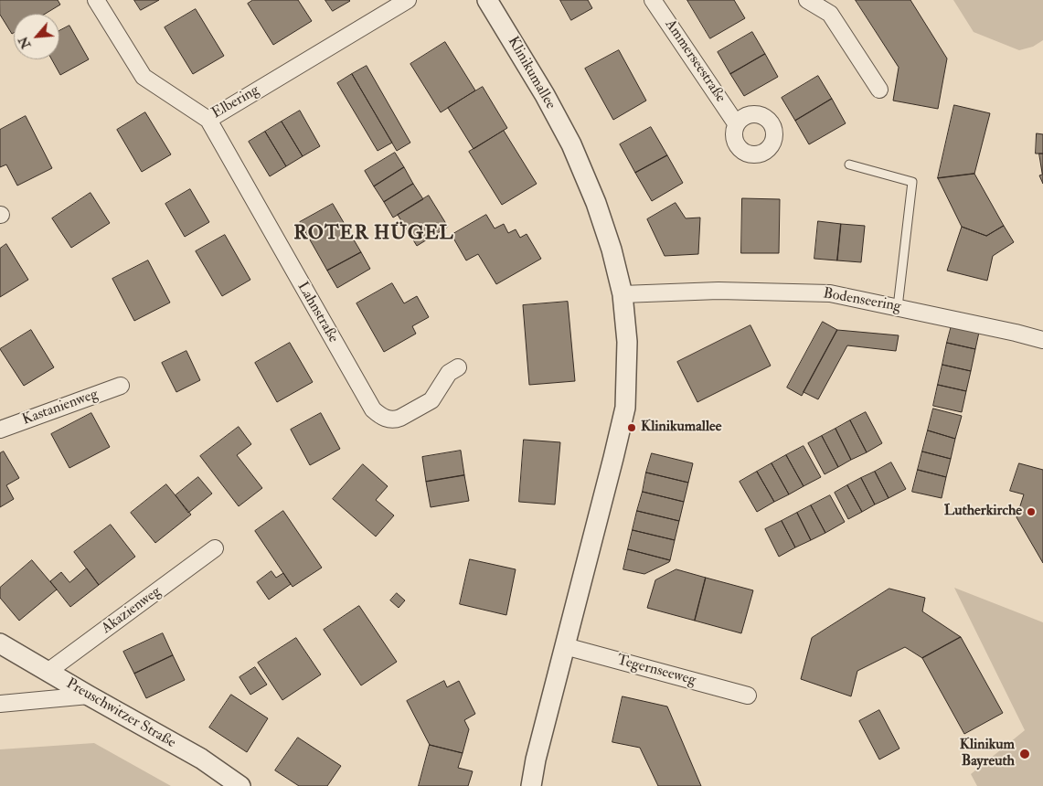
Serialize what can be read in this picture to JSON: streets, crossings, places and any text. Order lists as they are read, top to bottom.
{
  "streets": {
    "street": [
      "Ammerseestraße",
      "Klinikumallee",
      "Elbering",
      "Bodenseering",
      "Lahnstraße",
      "Kastanienweg",
      "Akazienweg",
      "Tegernseeweg",
      "Preuschwitzer Straße"
    ]
  },
  "crossings": [
    ["Klinikumallee", "Bodenseering"],
    ["Klinikumallee", "Tegernseeweg"],
    ["Elbering", "Lahnstraße"],
    ["Akazienweg", "Preuschwitzer Straße"]
  ],
  "districts": ["ROTER HÜGEL"],
  "places": ["Klinikumallee", "Lutherkirche", "Klinikum Bayreuth"],
  "north": "bottom left"
}
